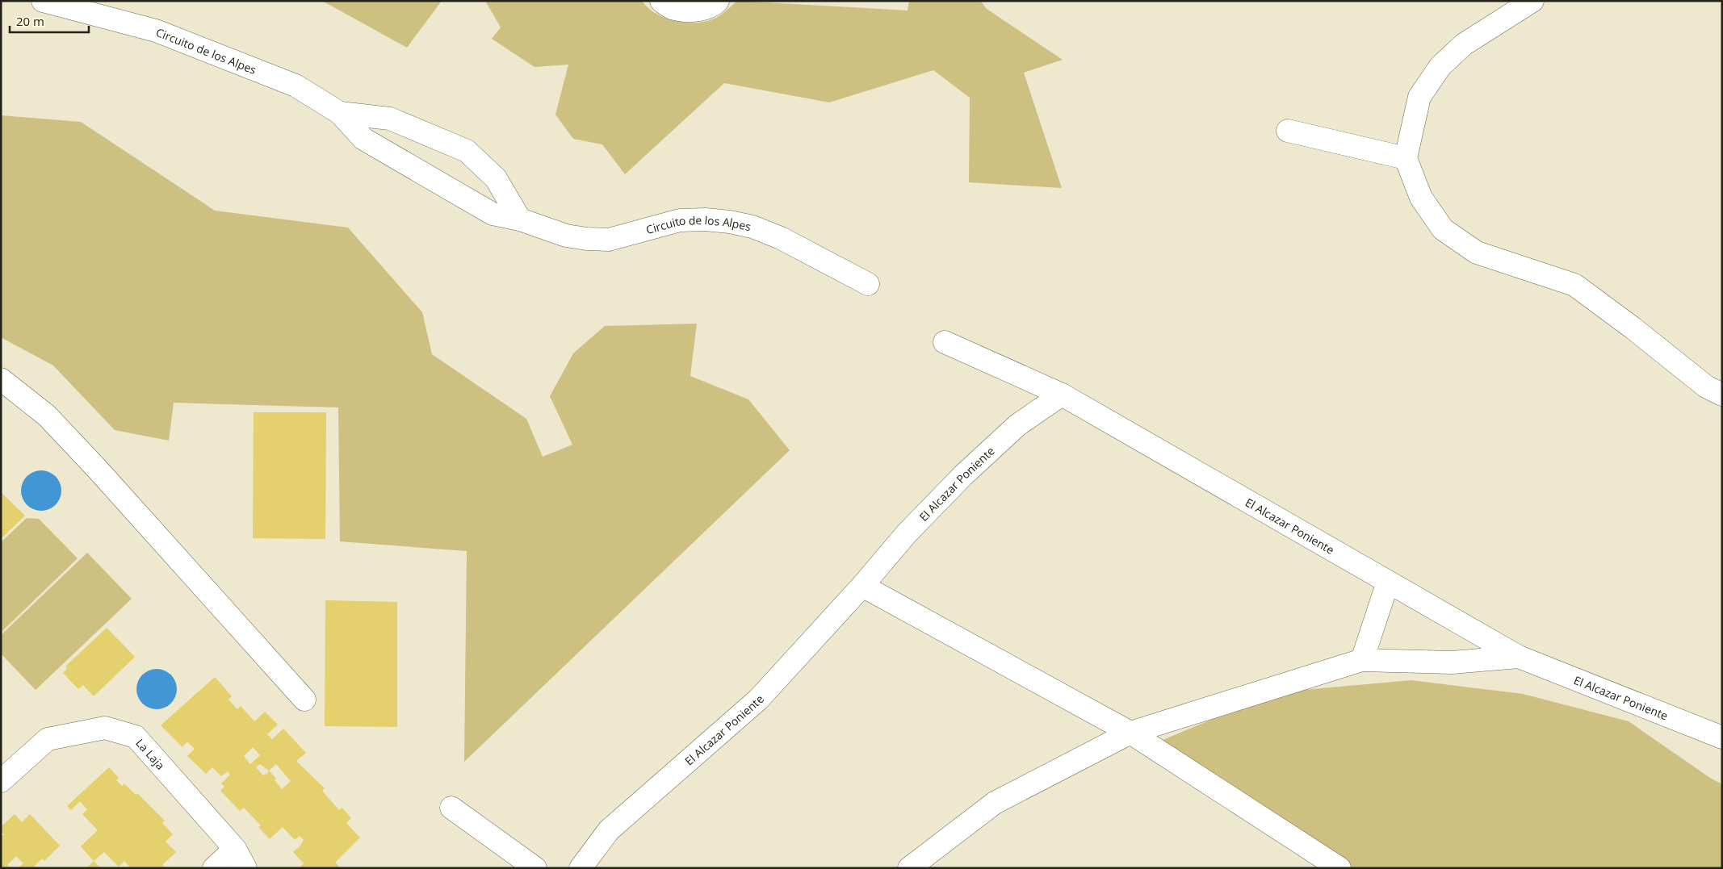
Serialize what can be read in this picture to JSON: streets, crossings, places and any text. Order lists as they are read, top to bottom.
{
  "streets": {
    "street": ["Circuito de los Alpes", "El Alcazar Poniente", "La Laja"]
  },
  "scale_bar": "20 m"
}
